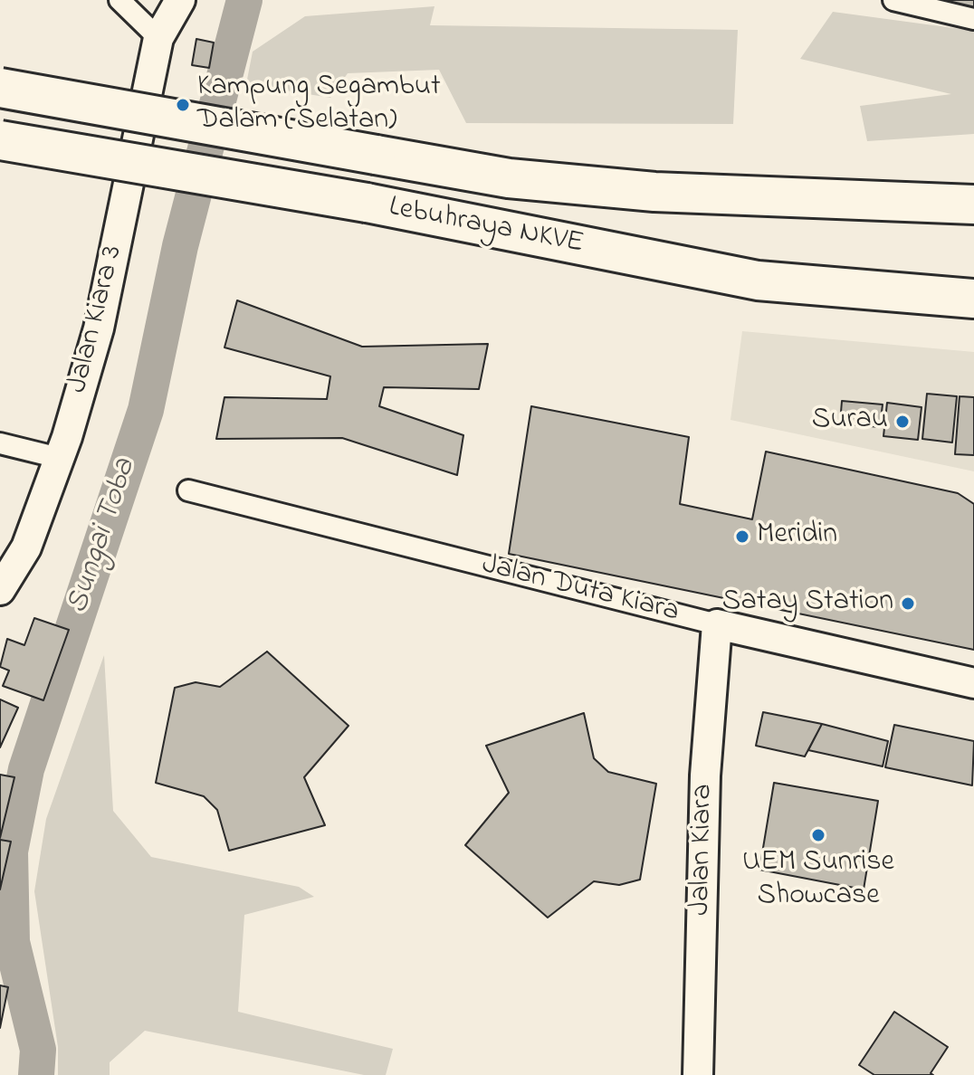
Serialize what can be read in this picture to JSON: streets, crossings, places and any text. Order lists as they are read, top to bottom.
{
  "streets": {
    "highway": ["Lebuhraya NKVE"],
    "main road": ["Jalan Kiara 3", "Jalan Duta Kiara", "Jalan Kiara"]
  },
  "crossings": [
    ["Jalan Duta Kiara", "Jalan Kiara"]
  ],
  "water": ["Sungai Toba"],
  "places": [
    "Kampung Segambut Dalam (Selatan)",
    "Surau",
    "Meridin",
    "Satay Station",
    "UEM Sunrise Showcase"
  ]
}
